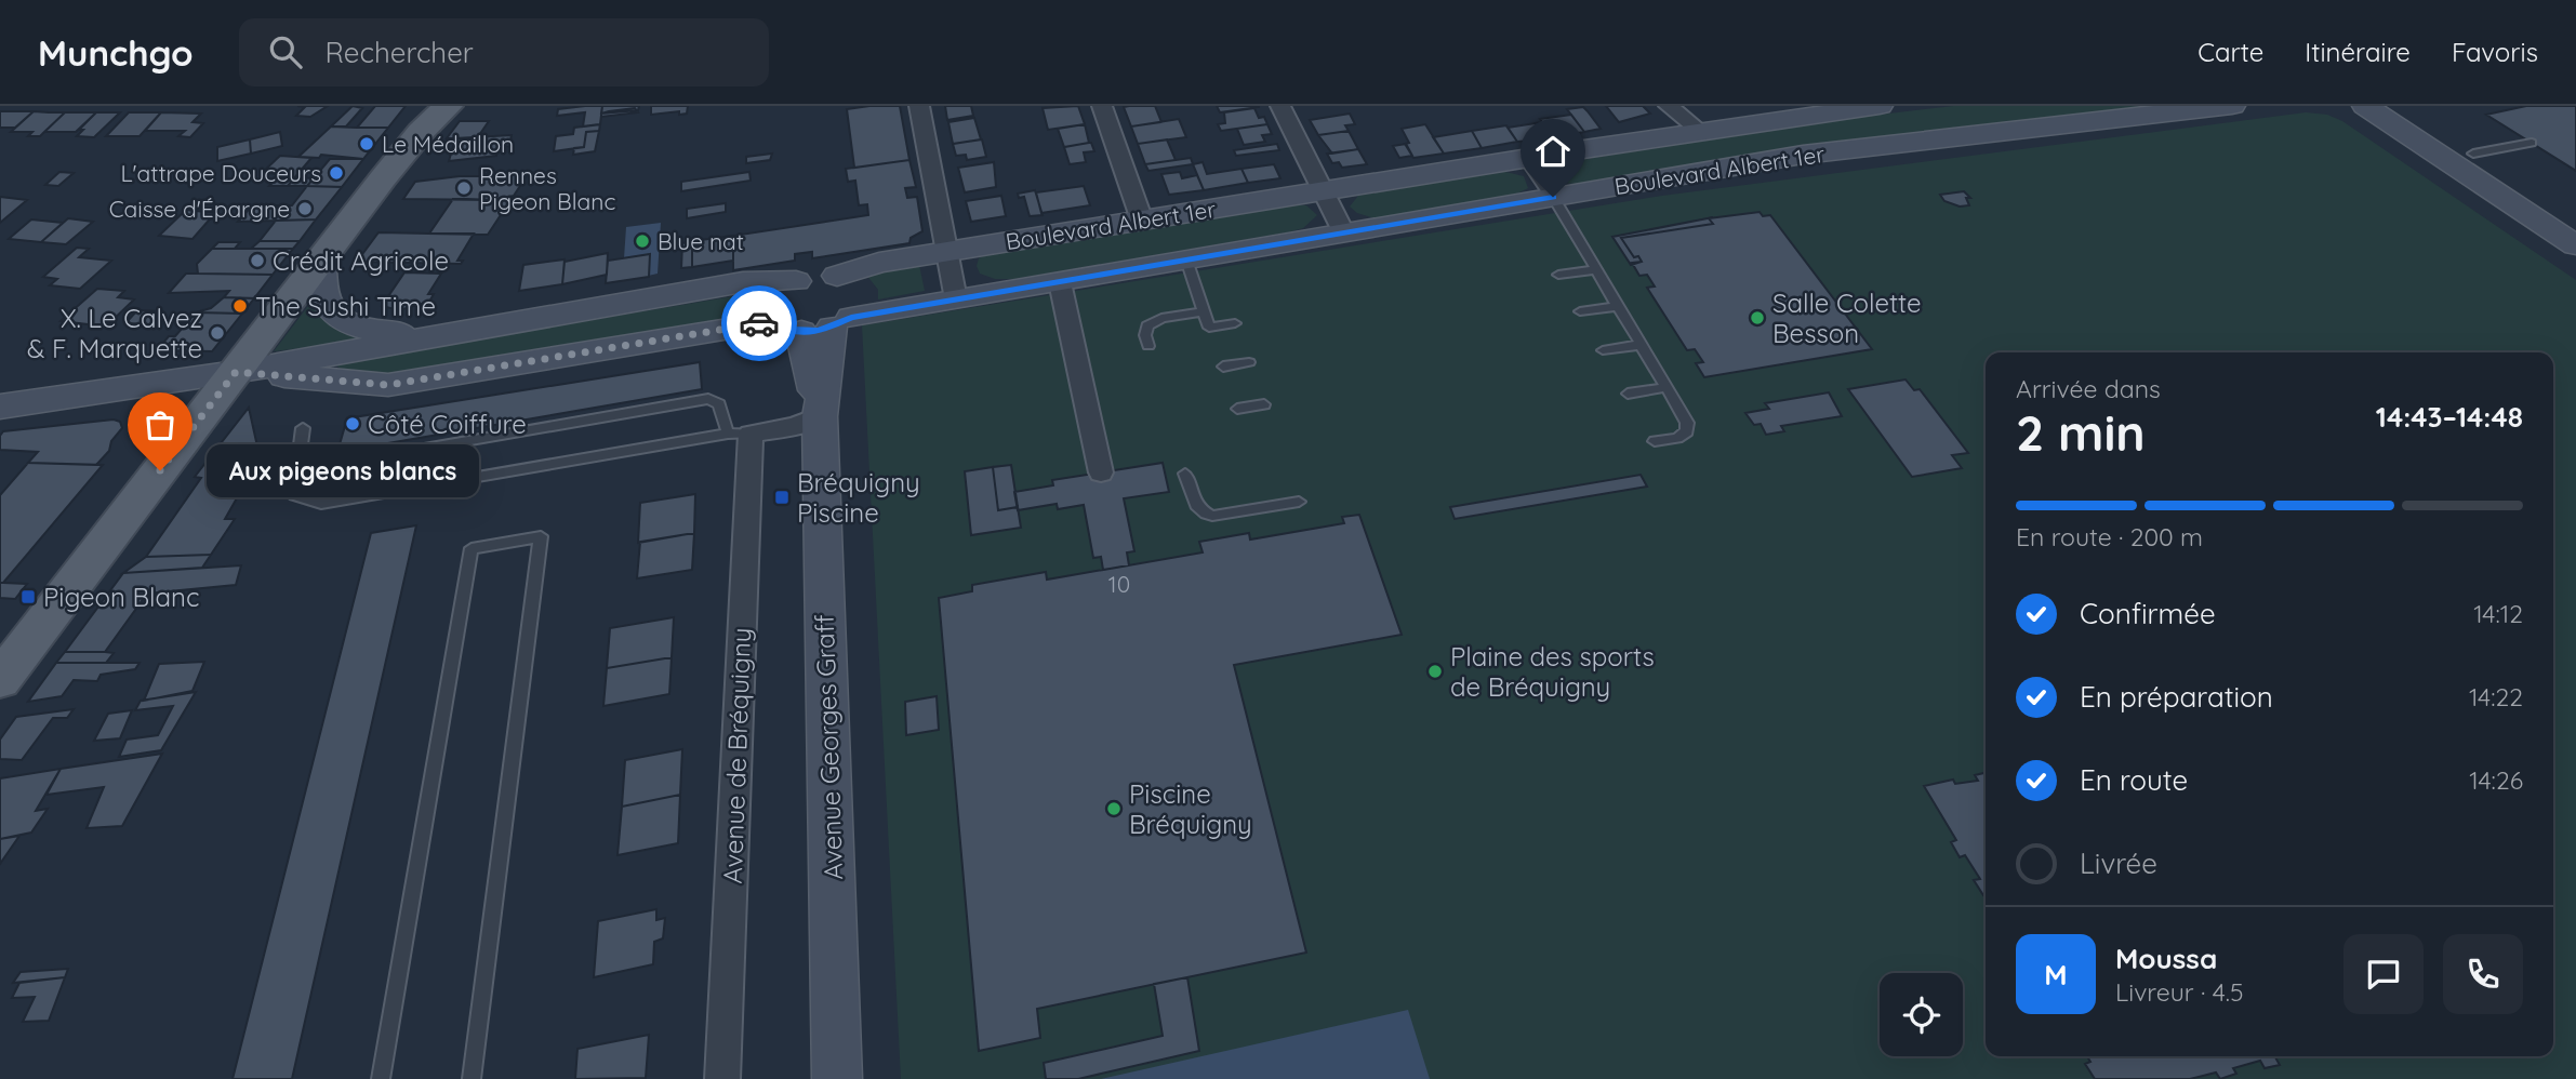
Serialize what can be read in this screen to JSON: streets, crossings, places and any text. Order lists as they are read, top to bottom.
{
  "streets": {
    "main road": ["Boulevard Albert 1er", "Avenue Georges Graff"],
    "street": ["Avenue de Bréquigny"]
  },
  "crossings": [
    ["Boulevard Albert 1er", "Avenue Georges Graff"]
  ],
  "places": {
    "other": [
      "Le Médaillon",
      "L'attrape Douceurs",
      "Rennes Pigeon Blanc",
      "Caisse d'Épargne",
      "Blue nat",
      "Crédit Agricole",
      "The Sushi Time",
      "Salle Colette Besson",
      "X. Le Calvez & F. Marquette",
      "Côté Coiffure",
      "Aux pigeons blancs",
      "Plaine des sports de Bréquigny",
      "Piscine Bréquigny"
    ],
    "transit": ["Bréquigny Piscine", "Pigeon Blanc"]
  },
  "house_numbers": ["10"],
  "page": {
    "header": "Munchgo",
    "search": "Rechercher",
    "nav": ["Carte", "Itinéraire", "Favoris"],
    "heading": ["2 min", "Arrivée dans", "14:43–14:48"],
    "panel": ["Moussa", "Livreur · 4.5"],
    "bubble": "Aux pigeons blancs",
    "bar": "En route · 200 m",
    "list": [
      ["Confirmée", "14:12"],
      ["En préparation", "14:22"],
      ["En route", "14:26"],
      "Livrée"
    ],
    "round": "M"
  }
}
